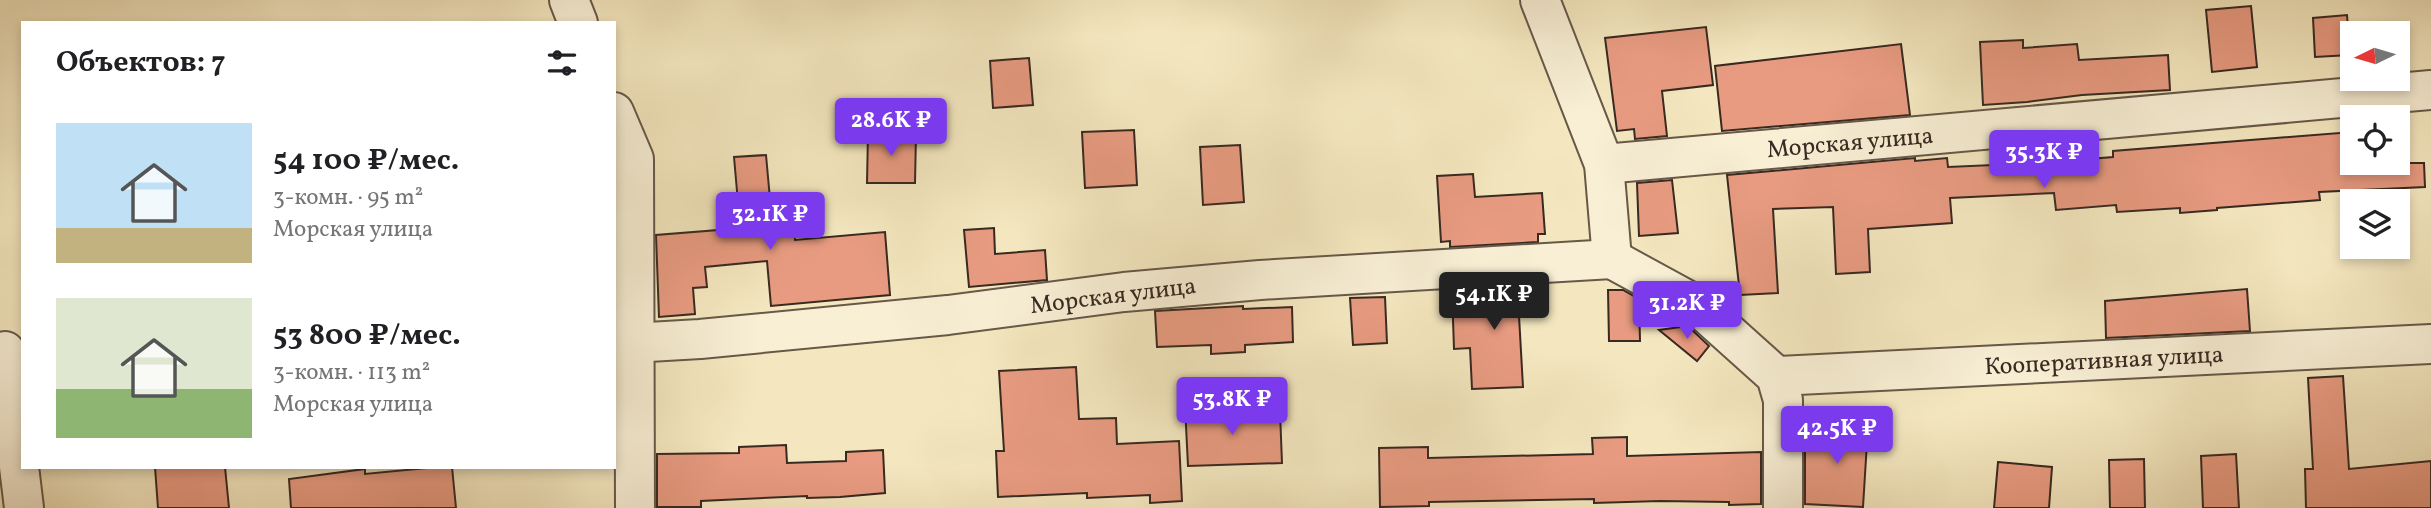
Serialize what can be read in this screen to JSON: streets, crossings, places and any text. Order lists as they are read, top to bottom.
{
  "streets": {
    "street": ["Морская улица", "Кооперативная улица"]
  },
  "north": "left",
  "page": {
    "heading": "Объектов: 7",
    "price": [
      "28.6K ₽",
      "35.3K ₽",
      "32.1K ₽",
      "54.1K ₽",
      "31.2K ₽",
      "53.8K ₽",
      "42.5K ₽"
    ],
    "list": [
      {
        "name": "54 100 ₽/мес.",
        "note": "3-комн. · 95 m² · Морская улица"
      },
      {
        "name": "53 800 ₽/мес.",
        "note": "3-комн. · 113 m² · Морская улица"
      }
    ]
  }
}
